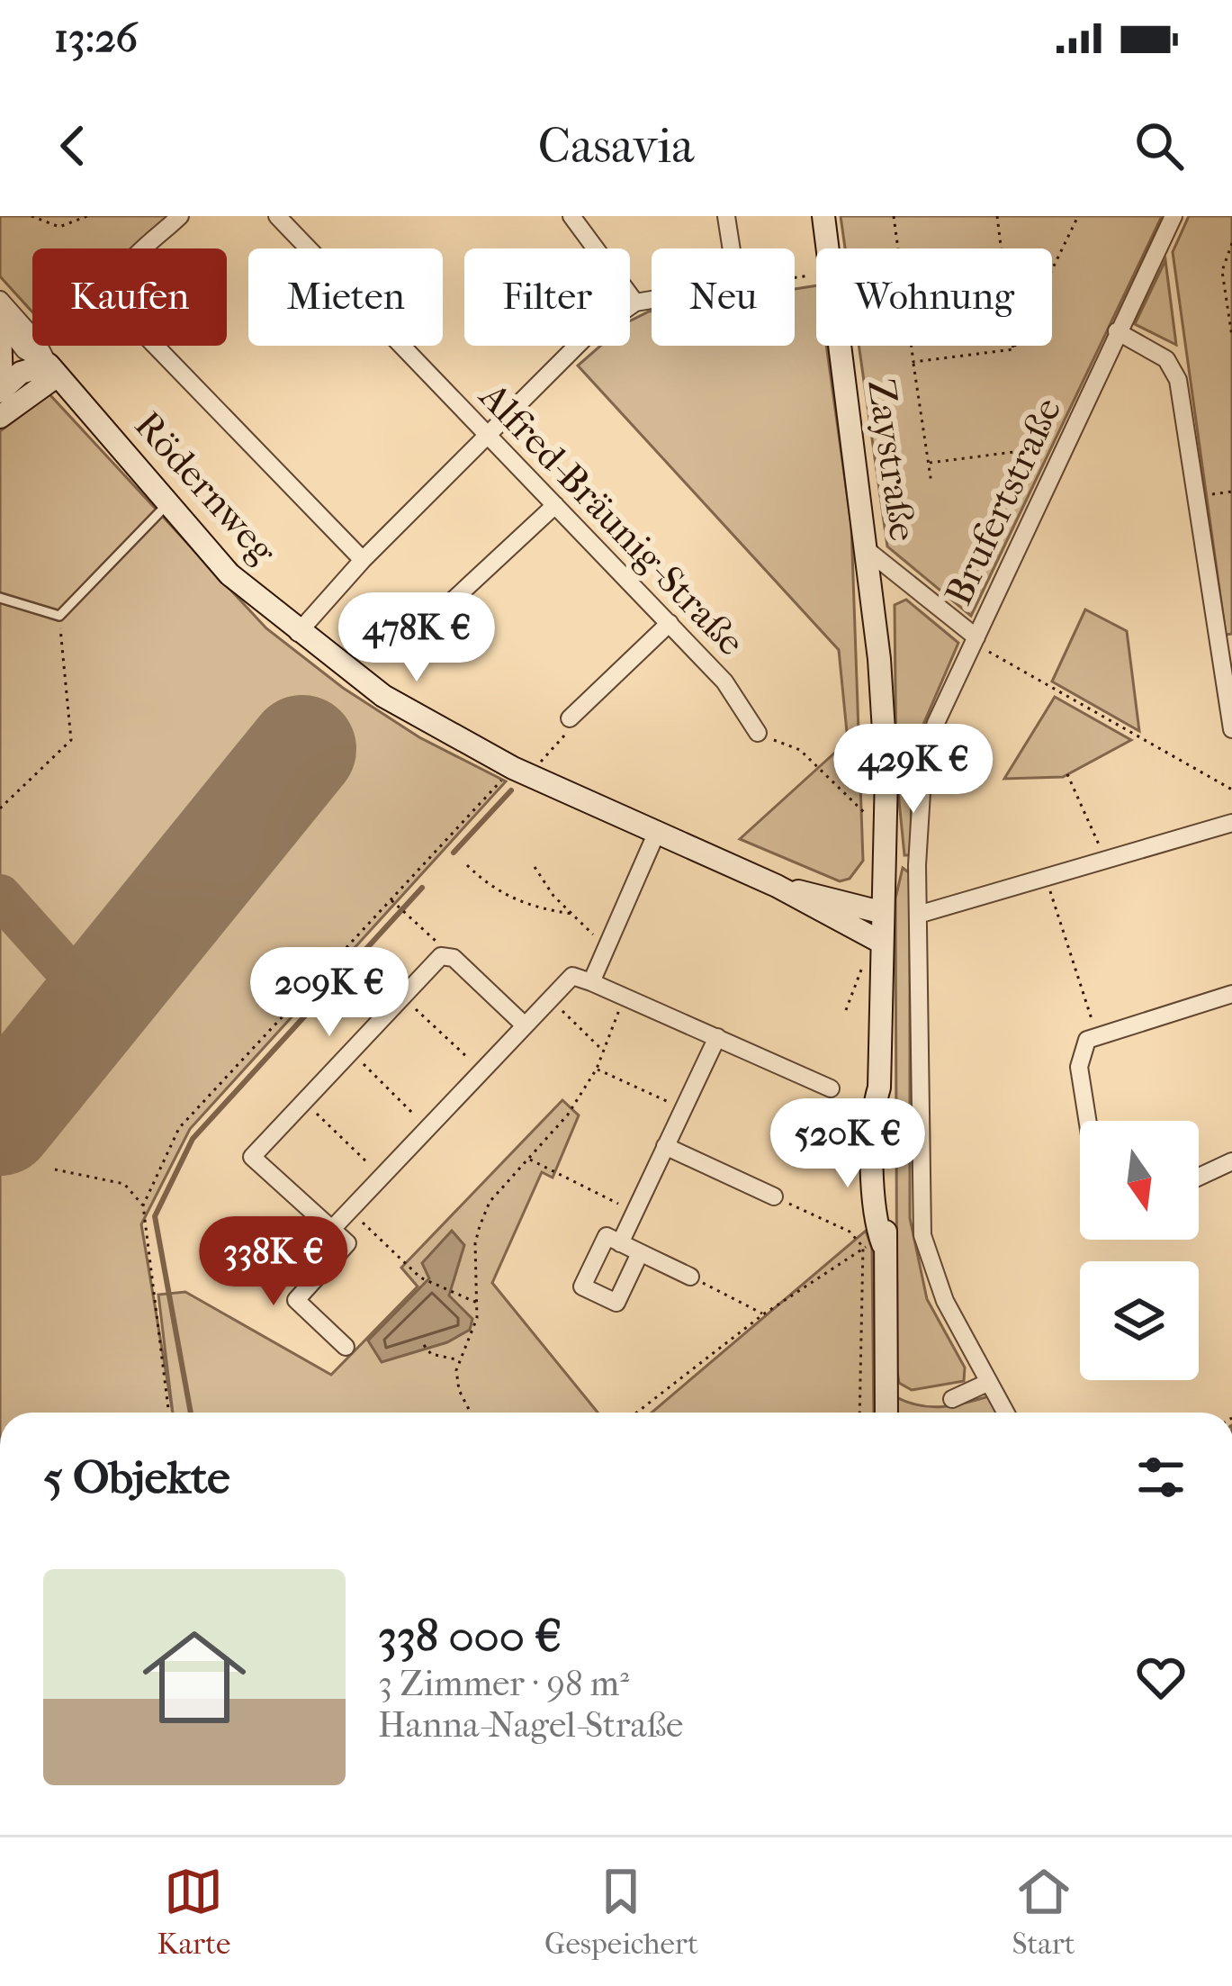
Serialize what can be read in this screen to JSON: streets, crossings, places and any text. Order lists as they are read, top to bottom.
{
  "streets": {
    "street": [
      "Zaystraße",
      "Rödernweg",
      "Brufertstraße",
      "Alfred-Bräunig-Straße"
    ]
  },
  "crossings": [
    ["Zaystraße", "Rödernweg"],
    ["Zaystraße", "Brufertstraße"]
  ],
  "north": "bottom",
  "page": {
    "status": "13:26",
    "header": "Casavia",
    "chip": [
      "Kaufen",
      "Mieten",
      "Filter",
      "Neu",
      "Wohnung"
    ],
    "price": [
      "478K €",
      "429K €",
      "209K €",
      "520K €",
      "338K €"
    ],
    "heading": "5 Objekte",
    "list": [
      {
        "name": "338 000 €",
        "note": "3 Zimmer · 98 m² · Hanna-Nagel-Straße"
      }
    ],
    "tabs": ["Karte", "Gespeichert", "Start"]
  }
}
